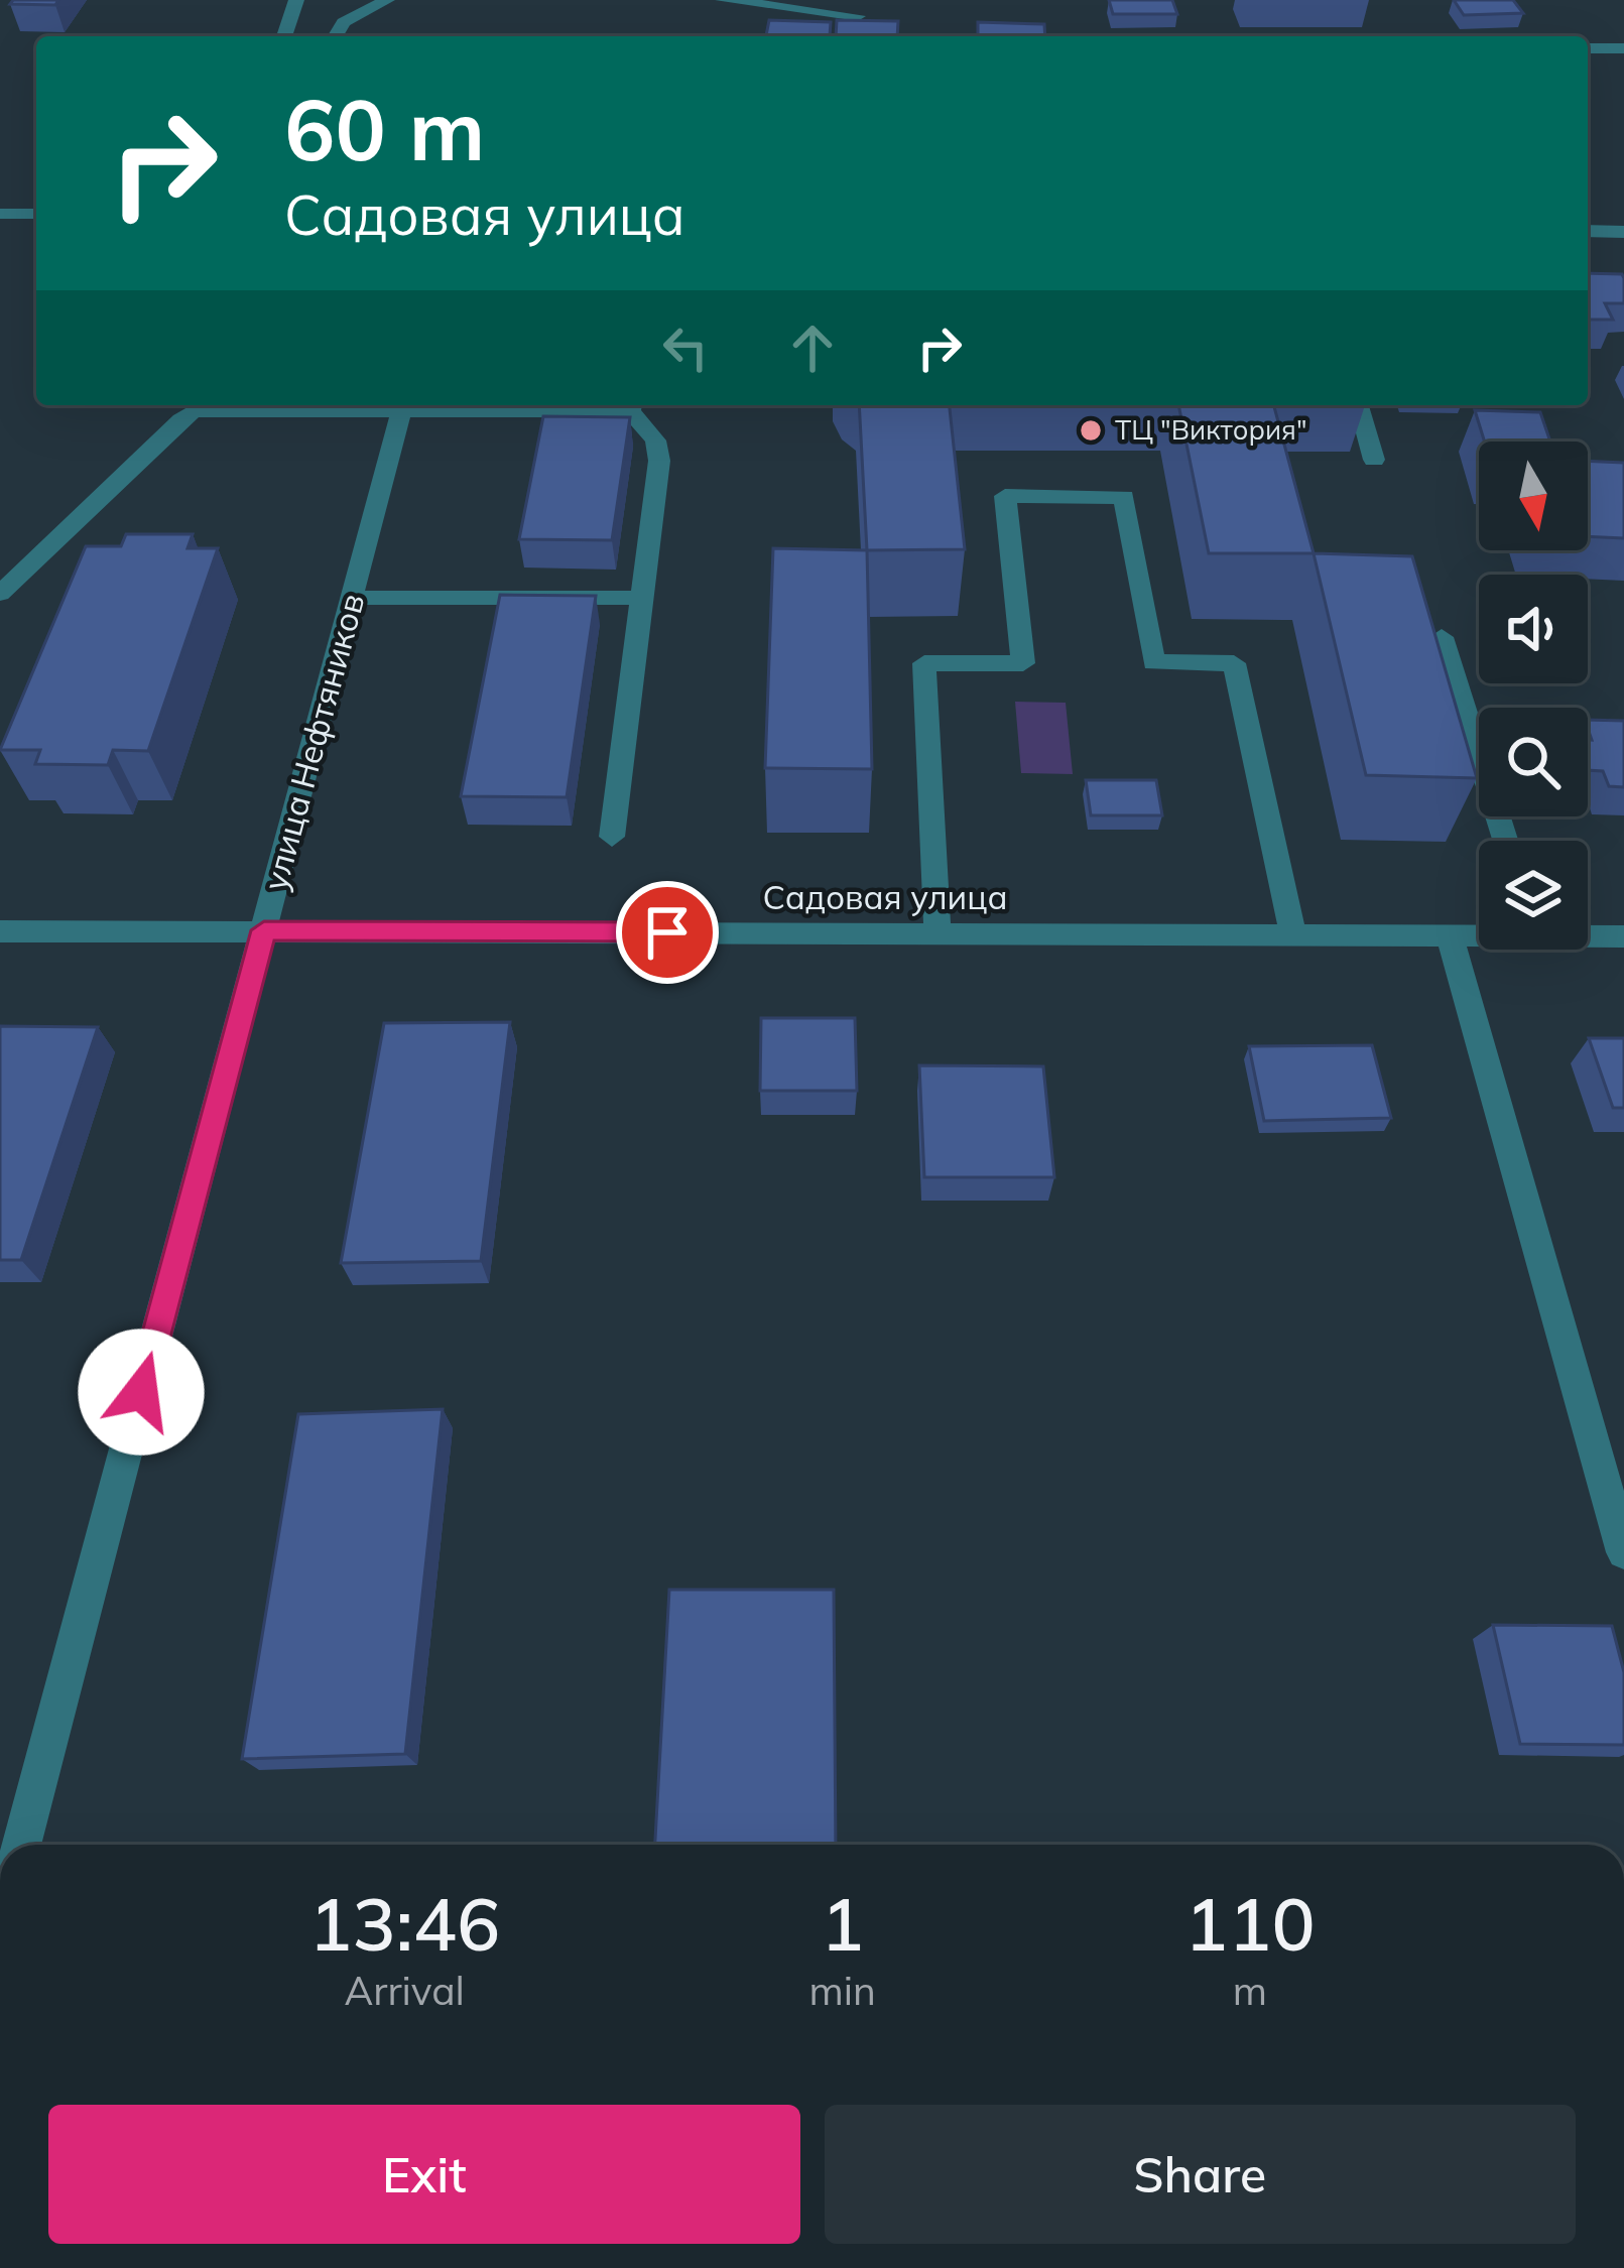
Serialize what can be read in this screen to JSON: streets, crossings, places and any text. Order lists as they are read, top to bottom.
{
  "streets": {
    "street": ["улица Нефтяников", "Садовая улица"]
  },
  "crossings": [
    ["улица Нефтяников", "Садовая улица"]
  ],
  "places": ["ТЦ \"Виктория\""],
  "north": "bottom",
  "page": {
    "turn": ["60 m", "Садовая улица"],
    "eta": [
      "13:46",
      "Arrival",
      "1",
      "min",
      "110",
      "m"
    ],
    "buttons": ["Exit", "Share"]
  }
}
